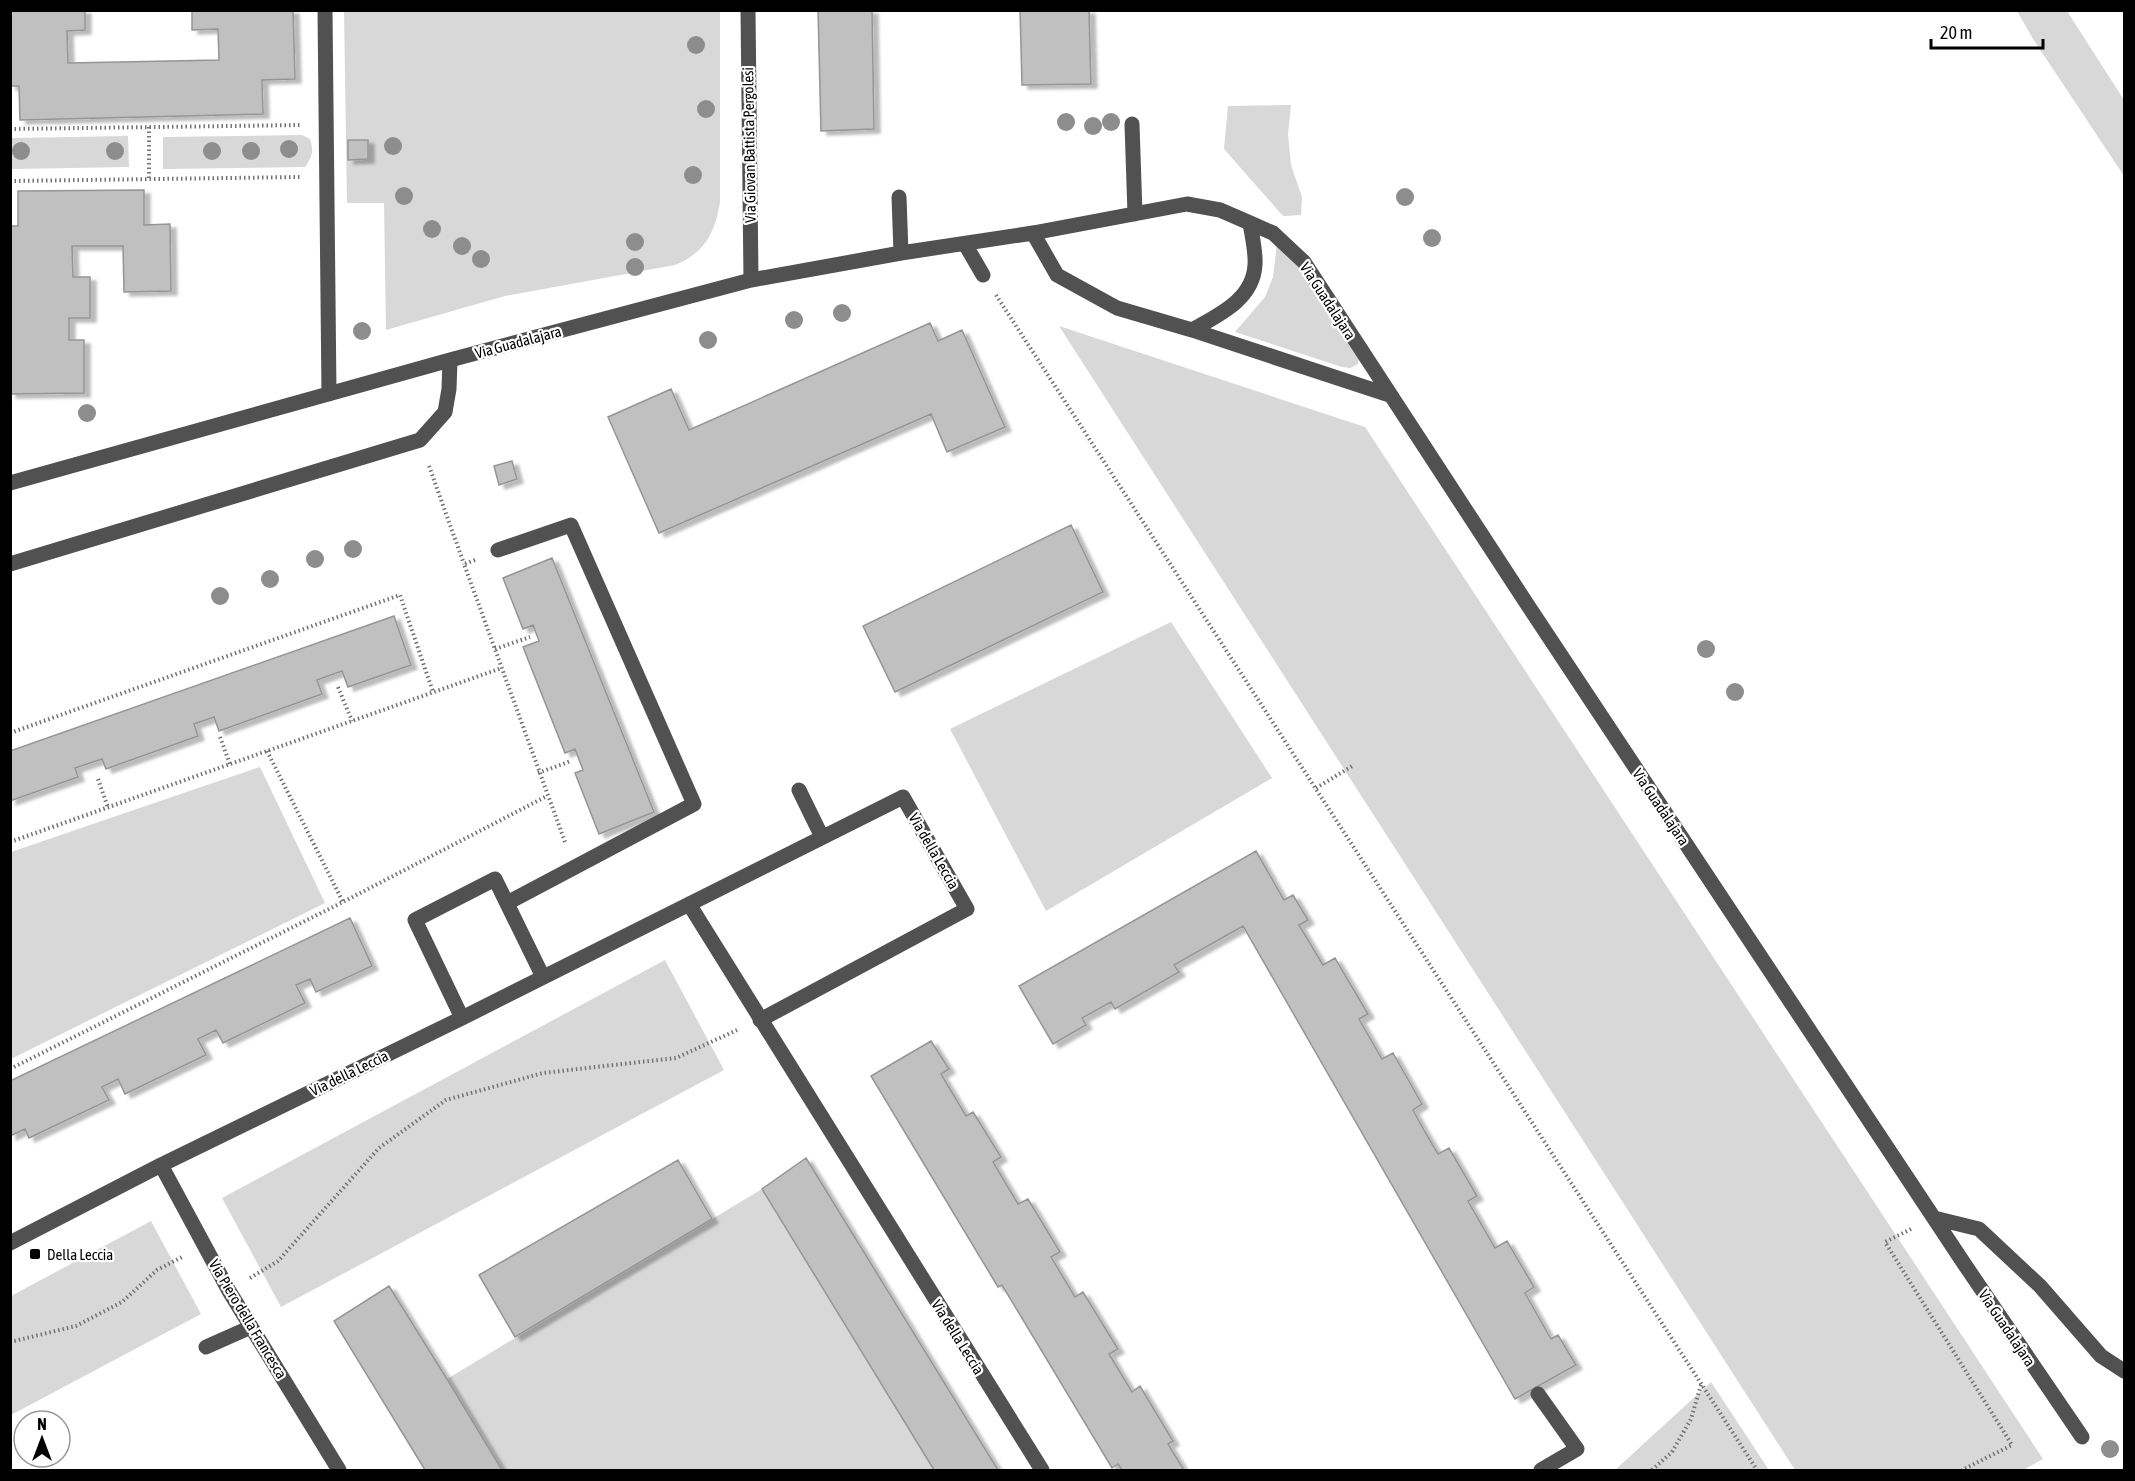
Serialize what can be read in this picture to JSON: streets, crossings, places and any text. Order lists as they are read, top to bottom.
{
  "streets": {
    "street": [
      "Via Giovan Battista Pergolesi",
      "Via Guadalajara",
      "Via della Leccia",
      "Via Piero della Francesca"
    ]
  },
  "crossings": [
    ["Via Giovan Battista Pergolesi", "Via Guadalajara"],
    ["Via della Leccia", "Via Piero della Francesca"]
  ],
  "places": {
    "transit": ["Della Leccia"]
  },
  "scale_bar": "20 m",
  "north": "top"
}
